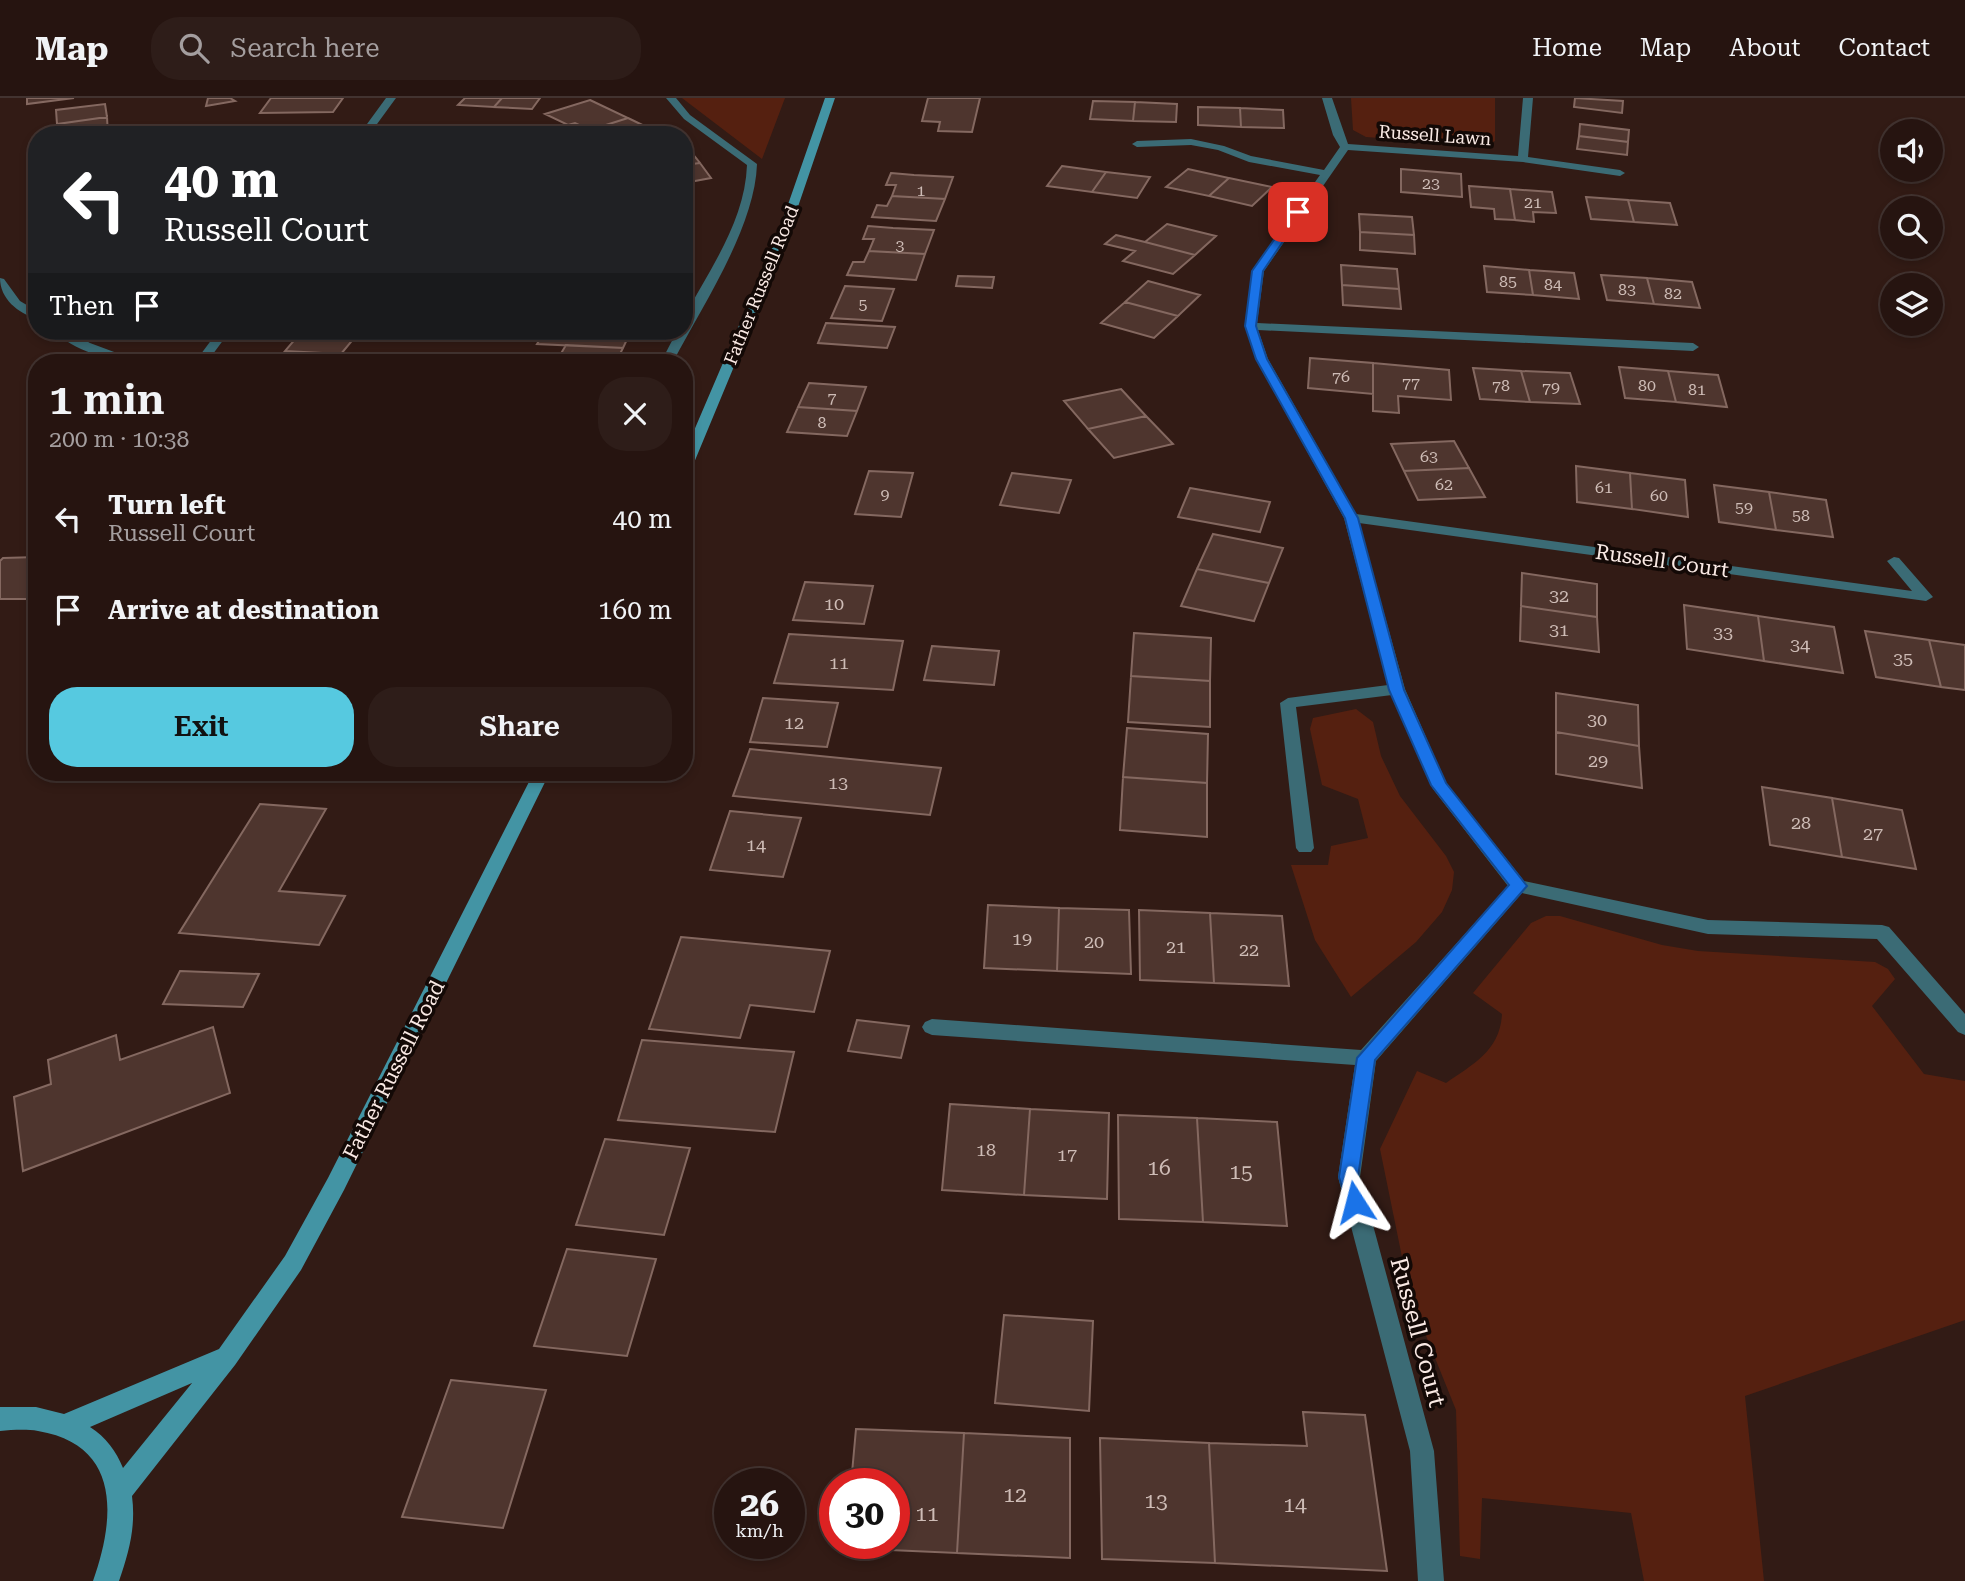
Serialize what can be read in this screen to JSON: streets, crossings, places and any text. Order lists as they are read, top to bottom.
{
  "streets": {
    "street": ["Russell Lawn", "Father Russell Road", "Russell Court"]
  },
  "house_numbers": [
    "23",
    "1",
    "21",
    "3",
    "85",
    "84",
    "83",
    "82",
    "5",
    "76",
    "77",
    "78",
    "80",
    "79",
    "81",
    "7",
    "8",
    "63",
    "62",
    "61",
    "9",
    "60",
    "59",
    "58",
    "32",
    "10",
    "31",
    "33",
    "34",
    "35",
    "11",
    "30",
    "12",
    "29",
    "13",
    "28",
    "27",
    "14",
    "19",
    "20",
    "21",
    "22",
    "18",
    "17",
    "16",
    "15",
    "12",
    "13",
    "14",
    "11"
  ],
  "page": {
    "header": "Map",
    "search": "Search here",
    "nav": [
      "Home",
      "Map",
      "About",
      "Contact"
    ],
    "turn": ["40 m", "Russell Court"],
    "then": "Then",
    "heading": ["1 min", "200 m · 10:38"],
    "list": [
      {
        "name": "Turn left",
        "note": "Russell Court",
        "value": "40 m"
      },
      {
        "name": "Arrive at destination",
        "value": "160 m"
      }
    ],
    "buttons": ["Exit", "Share"],
    "speed": "26 km/h",
    "limit": "30"
  }
}
